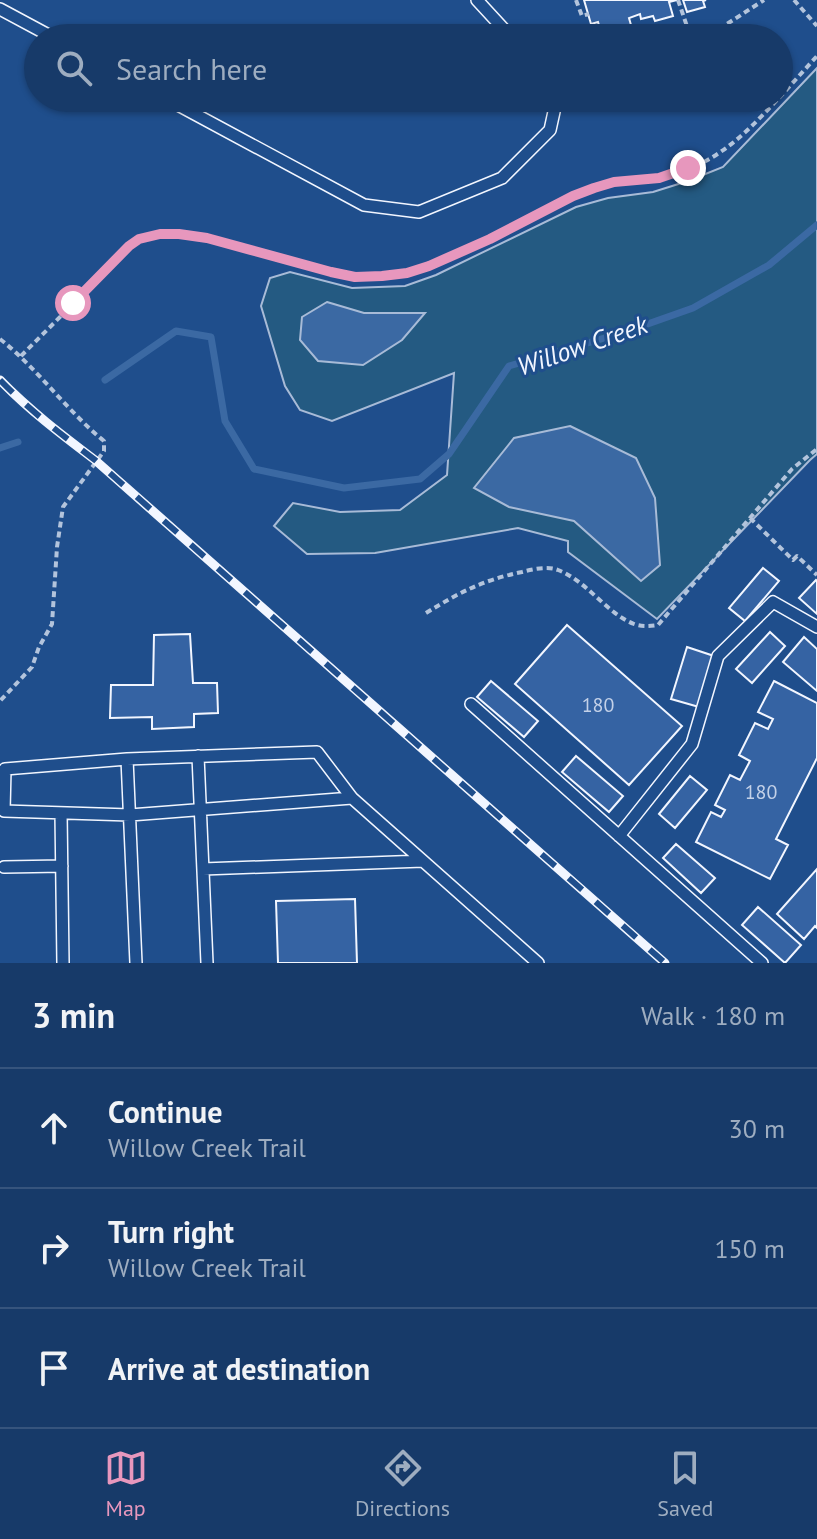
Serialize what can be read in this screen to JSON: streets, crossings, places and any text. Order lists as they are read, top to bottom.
{
  "water": ["Willow Creek"],
  "house_numbers": ["180", "180"],
  "page": {
    "search": "Search here",
    "heading": ["3 min", "Walk · 180 m"],
    "list": [
      ["Continue", "Willow Creek Trail", "30 m"],
      ["Turn right", "Willow Creek Trail", "150 m"],
      "Arrive at destination"
    ],
    "nav": ["Map", "Directions", "Saved"]
  }
}
